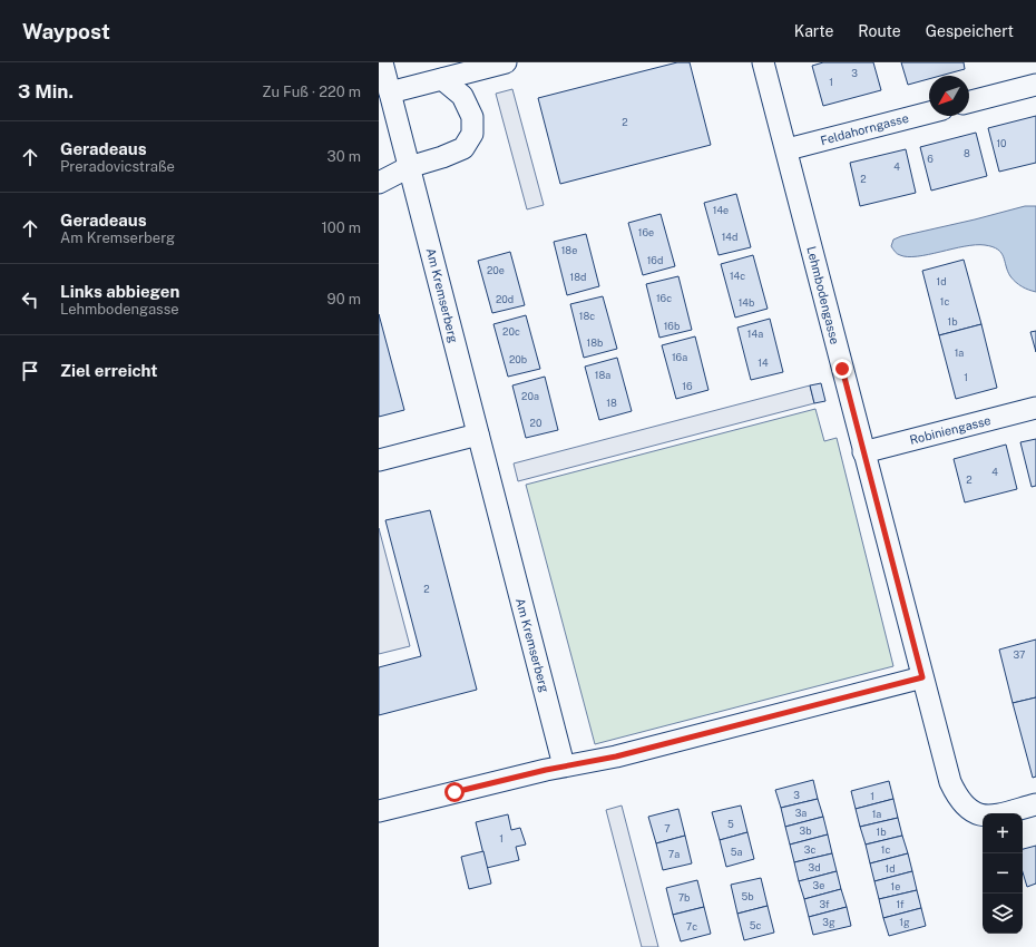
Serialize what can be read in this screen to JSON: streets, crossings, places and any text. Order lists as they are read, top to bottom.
{
  "streets": {
    "street": [
      "Feldahorngasse",
      "Am Kremserberg",
      "Lehmbodengasse",
      "Robiniengasse"
    ]
  },
  "crossings": [
    ["Feldahorngasse", "Lehmbodengasse"],
    ["Lehmbodengasse", "Robiniengasse"]
  ],
  "house_numbers": [
    "3",
    "1",
    "2",
    "10",
    "8",
    "6",
    "4",
    "2",
    "14e",
    "16e",
    "14d",
    "18e",
    "16d",
    "20e",
    "14c",
    "18d",
    "1d",
    "16c",
    "20d",
    "1c",
    "14b",
    "18c",
    "1b",
    "16b",
    "20c",
    "14a",
    "18b",
    "1a",
    "16a",
    "20b",
    "14",
    "18a",
    "1",
    "16",
    "20a",
    "18",
    "20",
    "4",
    "2",
    "2",
    "37",
    "3",
    "1",
    "3a",
    "1a",
    "5",
    "7",
    "3b",
    "1b",
    "1",
    "3c",
    "1c",
    "5a",
    "7a",
    "3d",
    "1d",
    "3e",
    "1e",
    "5b",
    "7b",
    "3f",
    "1f",
    "3g",
    "1g",
    "5c",
    "7c"
  ],
  "north": "bottom left",
  "page": {
    "header": "Waypost",
    "nav": ["Karte", "Route", "Gespeichert"],
    "heading": ["3 Min.", "Zu Fuß · 220 m"],
    "list": [
      ["Geradeaus", "Preradovicstraße", "30 m"],
      ["Geradeaus", "Am Kremserberg", "100 m"],
      ["Links abbiegen", "Lehmbodengasse", "90 m"],
      "Ziel erreicht"
    ],
    "map_buttons": ["+", "−"]
  }
}
